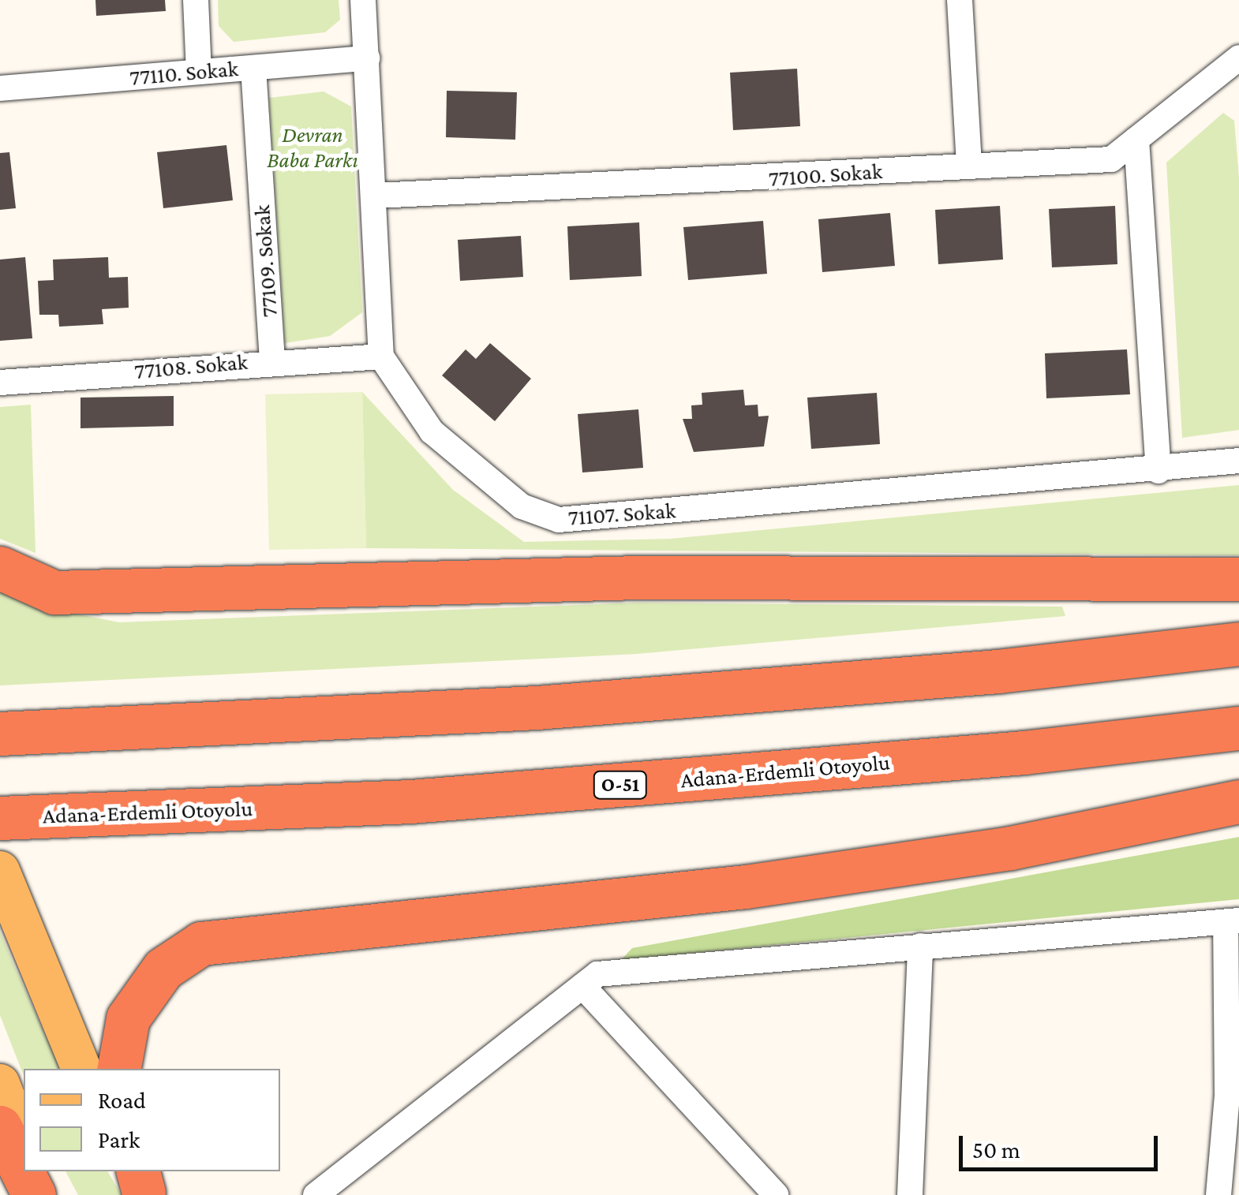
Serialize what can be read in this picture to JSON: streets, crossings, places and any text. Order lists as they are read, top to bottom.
{
  "streets": {
    "highway": ["Adana-Erdemli Otoyolu", "O-51"],
    "street": [
      "77110. Sokak",
      "77100. Sokak",
      "77109. Sokak",
      "77108. Sokak",
      "71107. Sokak"
    ]
  },
  "crossings": [
    ["77110. Sokak", "77109. Sokak"],
    ["77109. Sokak", "77108. Sokak"],
    ["77108. Sokak", "71107. Sokak"]
  ],
  "parks": ["Devran Baba Parkı"],
  "legend": ["Road", "Park"],
  "scale_bar": "50 m"
}
